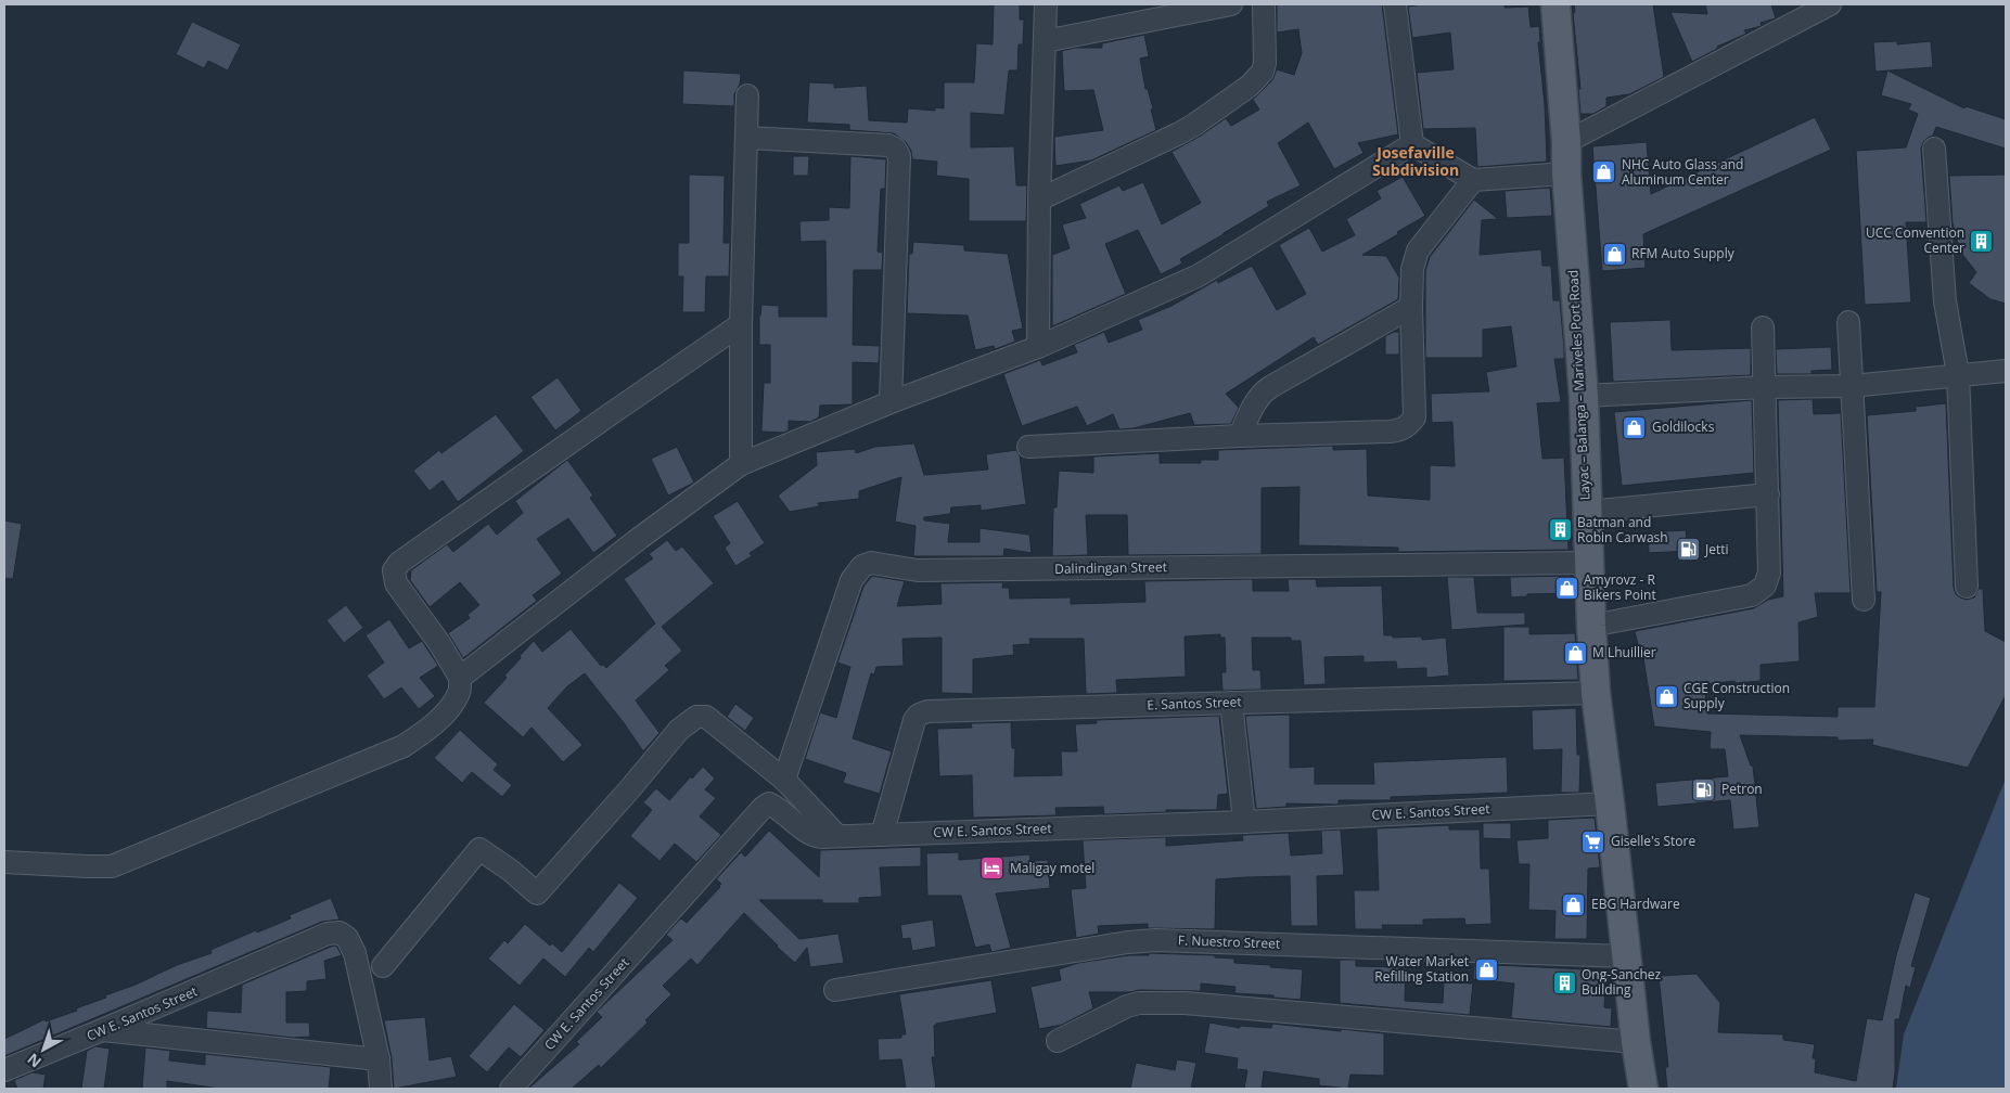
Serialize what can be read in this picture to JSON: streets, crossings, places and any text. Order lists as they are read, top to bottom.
{
  "streets": {
    "main road": ["Layac – Balanga – Mariveles Port Road"],
    "street": [
      "Dalindingan Street",
      "E. Santos Street",
      "CW E. Santos Street",
      "F. Nuestro Street"
    ]
  },
  "crossings": [
    ["Layac – Balanga – Mariveles Port Road", "Dalindingan Street"],
    ["Layac – Balanga – Mariveles Port Road", "E. Santos Street"],
    ["Layac – Balanga – Mariveles Port Road", "CW E. Santos Street"],
    ["Layac – Balanga – Mariveles Port Road", "F. Nuestro Street"],
    ["E. Santos Street", "CW E. Santos Street"]
  ],
  "districts": ["Josefaville Subdivision"],
  "places": {
    "shop": [
      "NHC Auto Glass and Aluminum Center",
      "RFM Auto Supply",
      "Goldilocks",
      "Amyrovz - R Bikers Point",
      "M Lhuillier",
      "CGE Construction Supply",
      "EBG Hardware",
      "Water Market Refilling Station"
    ],
    "building": ["UCC Convention Center", "Batman and Robin Carwash", "Ong-Sanchez Building"],
    "fuel station": ["Jetti", "Petron"],
    "supermarket": ["Giselle's Store"],
    "hotel": ["Maligay motel"]
  },
  "north": "bottom left"
}
